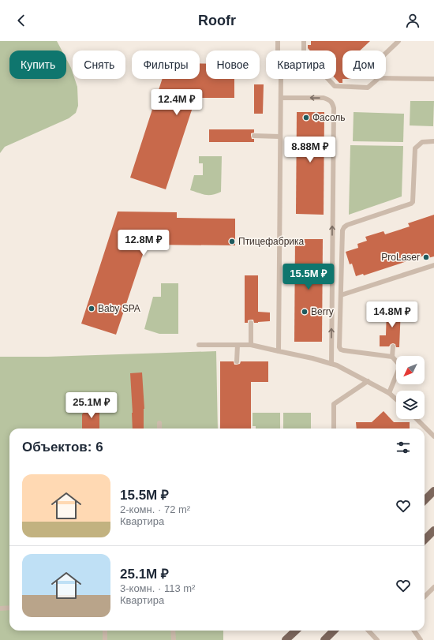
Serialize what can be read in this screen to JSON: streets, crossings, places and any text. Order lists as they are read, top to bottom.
{
  "places": [
    "Фасоль",
    "Птицефабрика",
    "ProLaser",
    "Baby SPA",
    "Berry"
  ],
  "north": "bottom left",
  "page": {
    "header": "Roofr",
    "chip": [
      "Купить",
      "Снять",
      "Фильтры",
      "Новое",
      "Квартира",
      "Дом"
    ],
    "price": [
      "12.4M ₽",
      "8.88M ₽",
      "12.8M ₽",
      "15.5M ₽",
      "14.8M ₽",
      "25.1M ₽"
    ],
    "heading": "Объектов: 6",
    "list": [
      {
        "name": "15.5M ₽",
        "note": "2-комн. · 72 m² · Квартира"
      },
      {
        "name": "25.1M ₽",
        "note": "3-комн. · 113 m² · Квартира"
      }
    ]
  }
}
